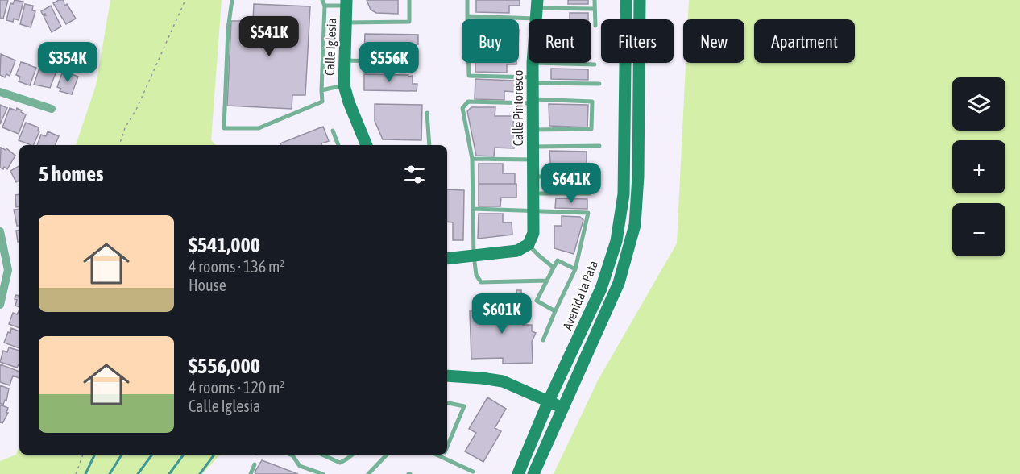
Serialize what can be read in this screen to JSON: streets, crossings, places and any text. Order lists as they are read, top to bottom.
{
  "streets": {
    "main road": ["Calle Iglesia", "Calle Pintoresco", "Avenida la Pata"]
  },
  "page": {
    "price": [
      "$541K",
      "$354K",
      "$556K",
      "$641K",
      "$601K"
    ],
    "chip": [
      "Buy",
      "Rent",
      "Filters",
      "New",
      "Apartment"
    ],
    "map_buttons": ["+", "−"],
    "heading": "5 homes",
    "list": [
      {
        "name": "$541,000",
        "note": "4 rooms · 136 m² · House"
      },
      {
        "name": "$556,000",
        "note": "4 rooms · 120 m² · Calle Iglesia"
      }
    ]
  }
}
